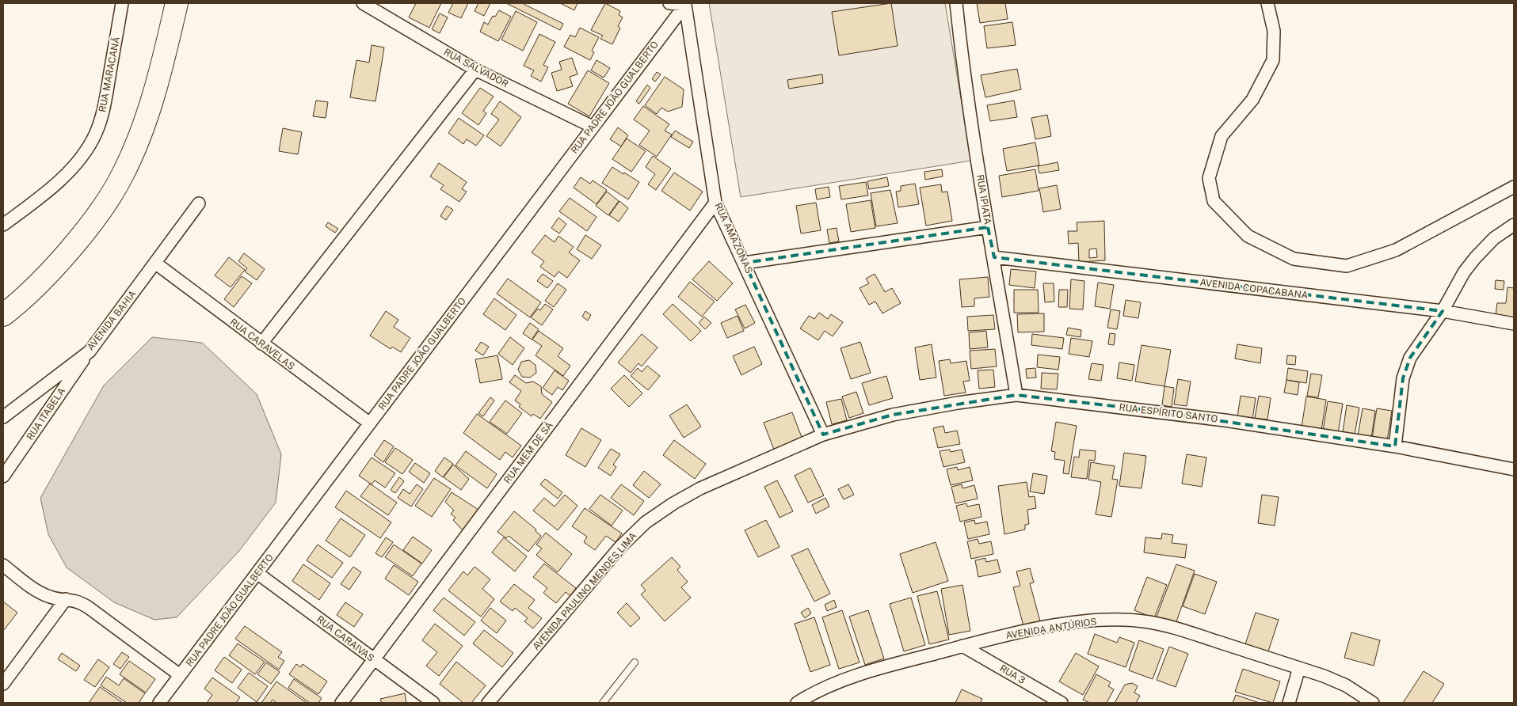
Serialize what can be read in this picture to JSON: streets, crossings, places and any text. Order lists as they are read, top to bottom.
{
  "streets": {
    "street": [
      "RUA SALVADOR",
      "RUA MARACANÃ",
      "RUA PADRE JOÃO GUALBERTO",
      "RUA IPIATA",
      "RUA AMAZONAS",
      "AVENIDA COPACABANA",
      "AVENIDA BAHIA",
      "RUA CARAVELAS",
      "RUA ESPÍRITO SANTO",
      "RUA ITABELA",
      "RUA MEM DE SÁ",
      "AVENIDA PAULINO MENDES LIMA",
      "AVENIDA ANTÚRIOS",
      "RUA CARAIVAS",
      "RUA 3"
    ]
  },
  "crossings": [
    ["RUA SALVADOR", "RUA PADRE JOÃO GUALBERTO"],
    ["RUA PADRE JOÃO GUALBERTO", "RUA AMAZONAS"],
    ["RUA PADRE JOÃO GUALBERTO", "RUA CARAVELAS"],
    ["RUA PADRE JOÃO GUALBERTO", "RUA CARAIVAS"],
    ["RUA IPIATA", "AVENIDA COPACABANA"],
    ["RUA IPIATA", "RUA ESPÍRITO SANTO"],
    ["RUA AMAZONAS", "RUA ESPÍRITO SANTO"],
    ["RUA AMAZONAS", "RUA MEM DE SÁ"],
    ["RUA AMAZONAS", "AVENIDA PAULINO MENDES LIMA"],
    ["AVENIDA BAHIA", "RUA CARAVELAS"],
    ["AVENIDA BAHIA", "RUA ITABELA"],
    ["RUA ESPÍRITO SANTO", "AVENIDA PAULINO MENDES LIMA"],
    ["RUA MEM DE SÁ", "RUA CARAIVAS"],
    ["AVENIDA ANTÚRIOS", "RUA 3"]
  ]
}
